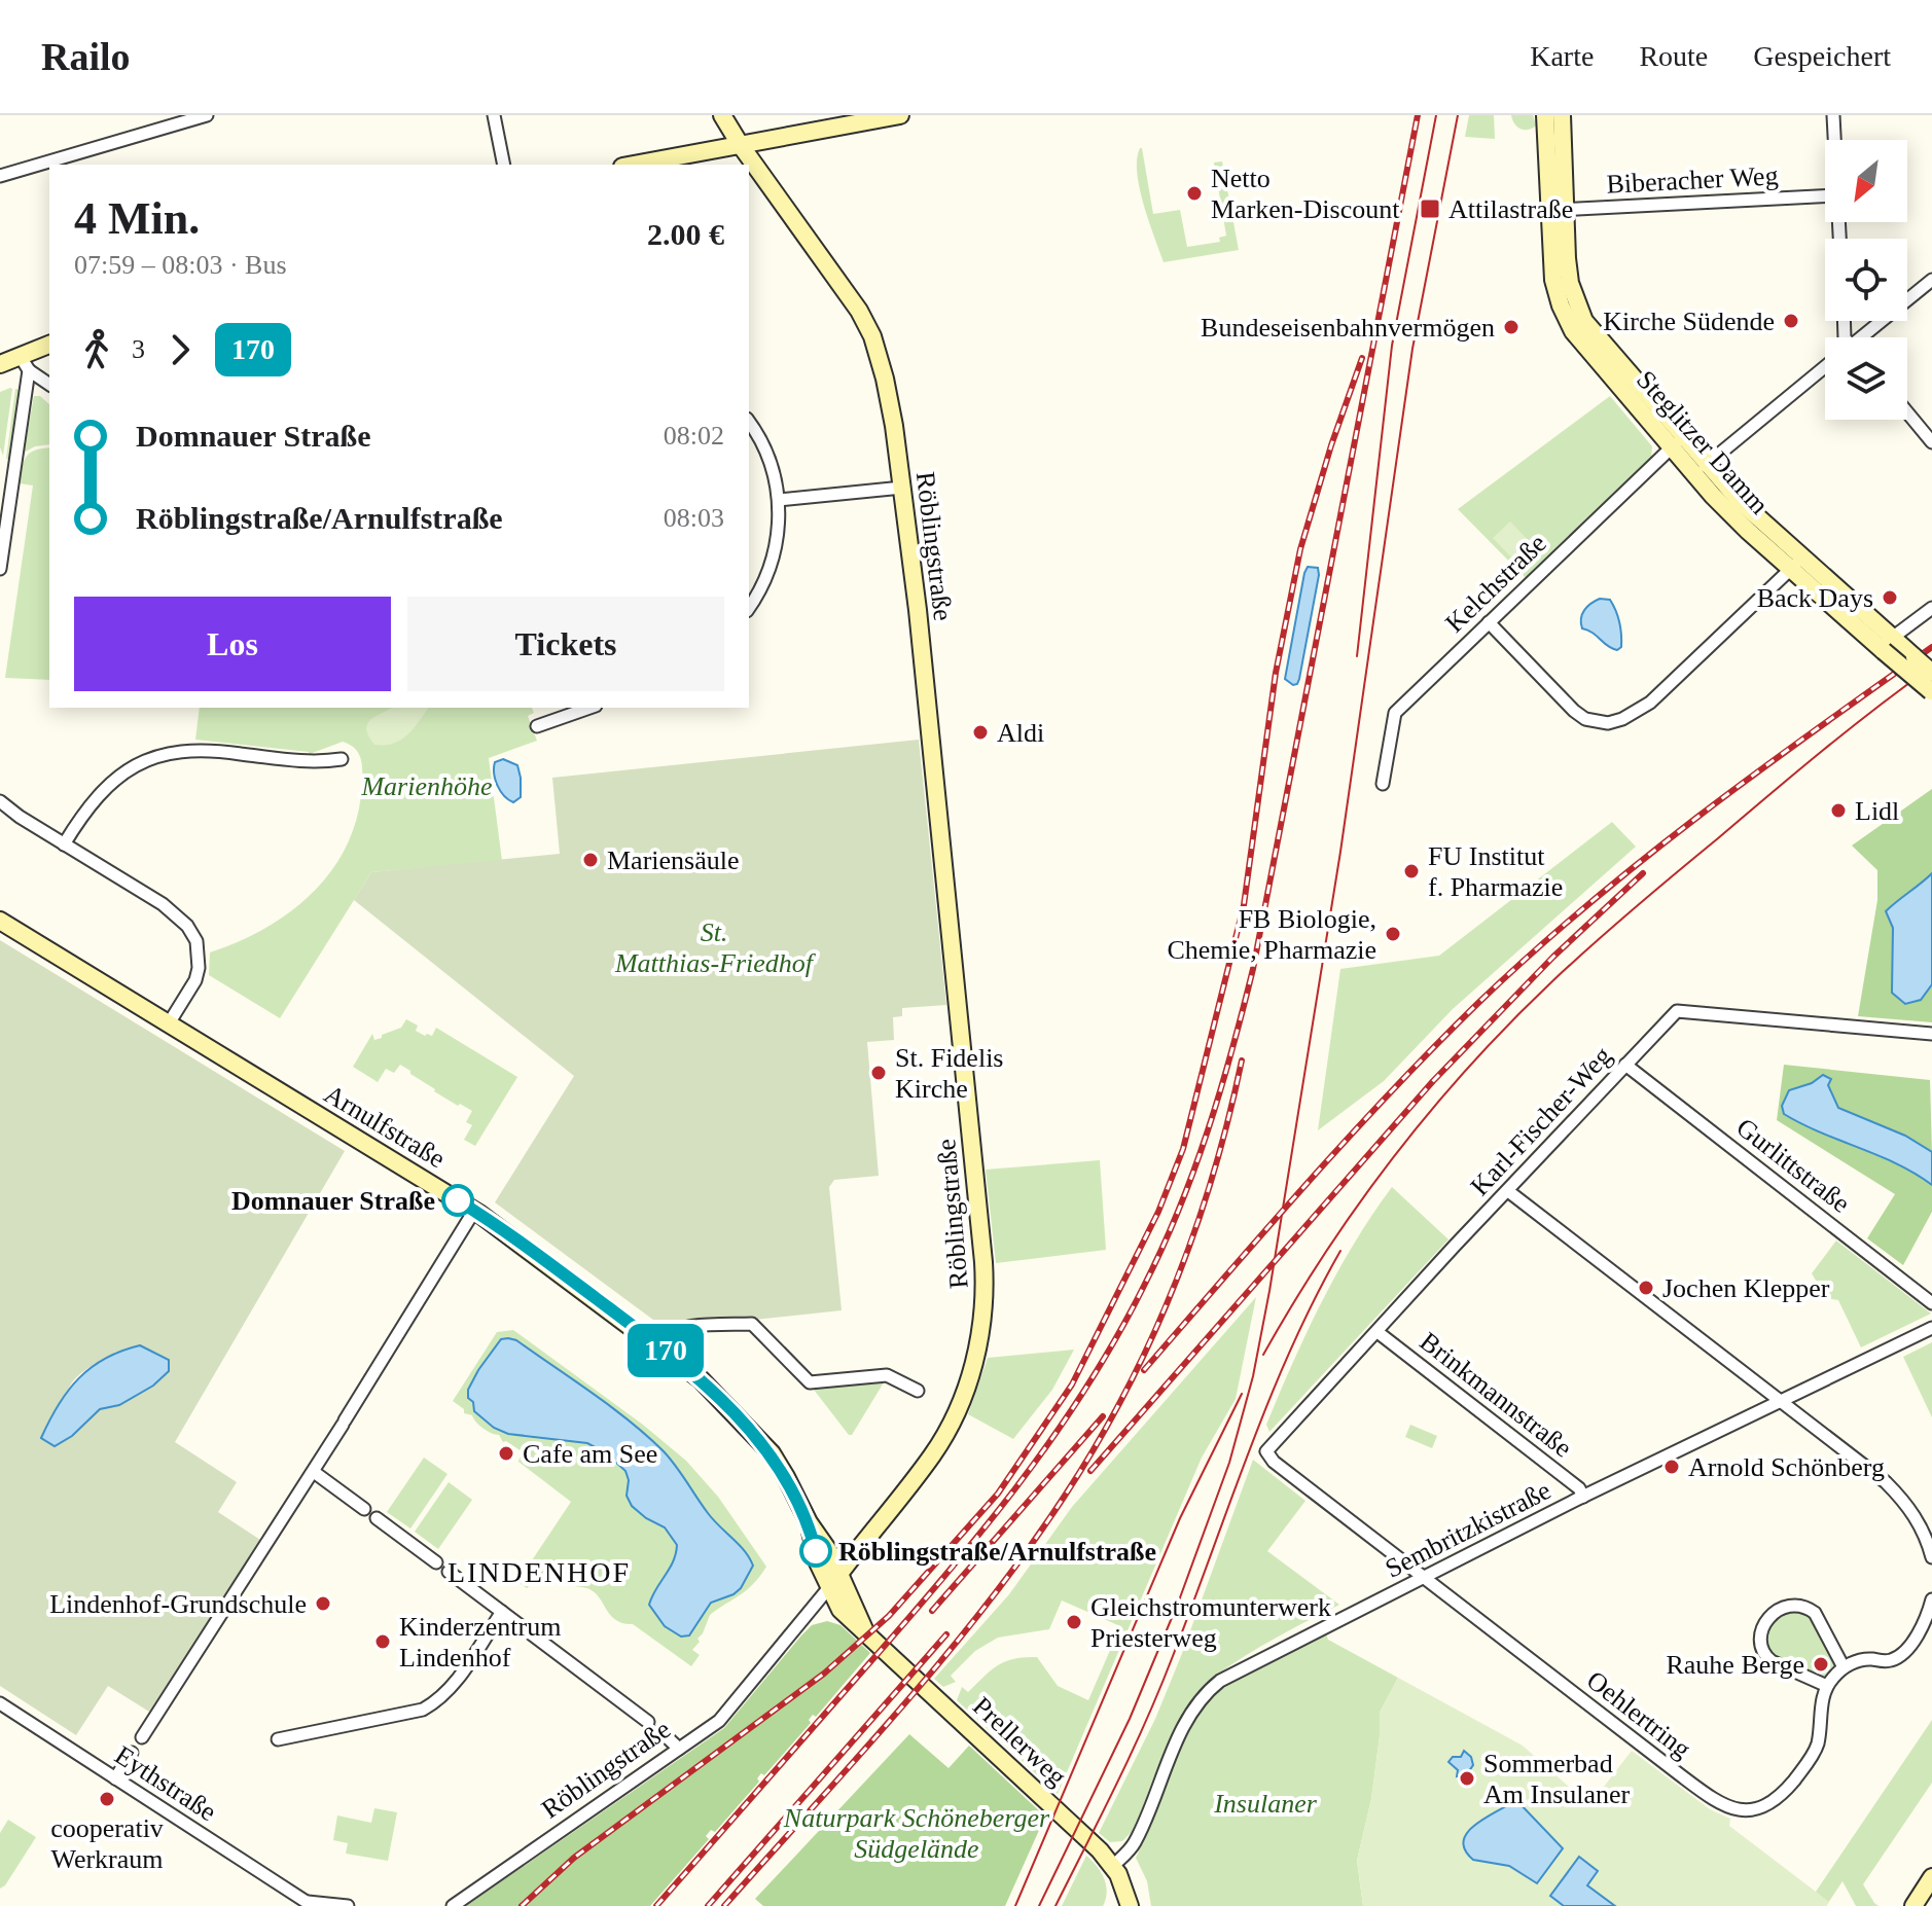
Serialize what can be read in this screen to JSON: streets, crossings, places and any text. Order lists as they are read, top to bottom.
{
  "streets": {
    "main road": [
      "Steglitzer Damm",
      "Röblingstraße",
      "Arnulfstraße",
      "Prellerweg"
    ],
    "street": [
      "Biberacher Weg",
      "Kelchstraße",
      "Karl-Fischer-Weg",
      "Gurlittstraße",
      "Brinkmannstraße",
      "Sembritzkistraße",
      "Oehlertring",
      "Eythstraße"
    ]
  },
  "crossings": [
    ["Biberacher Weg", "Steglitzer Damm"],
    ["Steglitzer Damm", "Kelchstraße"],
    ["Röblingstraße", "Arnulfstraße"],
    ["Röblingstraße", "Prellerweg"],
    ["Karl-Fischer-Weg", "Gurlittstraße"],
    ["Karl-Fischer-Weg", "Brinkmannstraße"],
    ["Karl-Fischer-Weg", "Oehlertring"],
    ["Arnulfstraße", "Prellerweg"],
    ["Brinkmannstraße", "Sembritzkistraße"],
    ["Sembritzkistraße", "Oehlertring"],
    ["Sembritzkistraße", "Prellerweg"]
  ],
  "districts": ["LINDENHOF"],
  "parks": [
    "Marienhöhe",
    "St. Matthias-Friedhof",
    "Insulaner",
    "Naturpark Schöneberger Südgelände"
  ],
  "places": {
    "other": [
      "Netto Marken-Discount",
      "Kirche Südende",
      "Bundeseisenbahnvermögen",
      "Back Days",
      "Aldi",
      "Lidl",
      "Mariensäule",
      "FU Institut f. Pharmazie",
      "FB Biologie, Chemie, Pharmazie",
      "St. Fidelis Kirche",
      "Domnauer Straße",
      "Jochen Klepper",
      "Cafe am See",
      "Arnold Schönberg",
      "Röblingstraße/Arnulfstraße",
      "Lindenhof-Grundschule",
      "Gleichstromunterwerk Priesterweg",
      "Kinderzentrum Lindenhof",
      "Rauhe Berge",
      "Sommerbad Am Insulaner",
      "cooperativ Werkraum"
    ],
    "transit": ["Attilastraße"]
  },
  "lines": ["bus line 170"],
  "north": "bottom left",
  "page": {
    "header": "Railo",
    "nav": ["Karte", "Route", "Gespeichert"],
    "on_map": "170",
    "heading": ["4 Min.", "07:59 – 08:03 · Bus", "2.00 €"],
    "legs": ["3", "170"],
    "list": [
      {
        "name": "Domnauer Straße",
        "value": "08:02"
      },
      {
        "name": "Röblingstraße/Arnulfstraße",
        "value": "08:03"
      }
    ],
    "buttons": ["Los", "Tickets"]
  }
}
